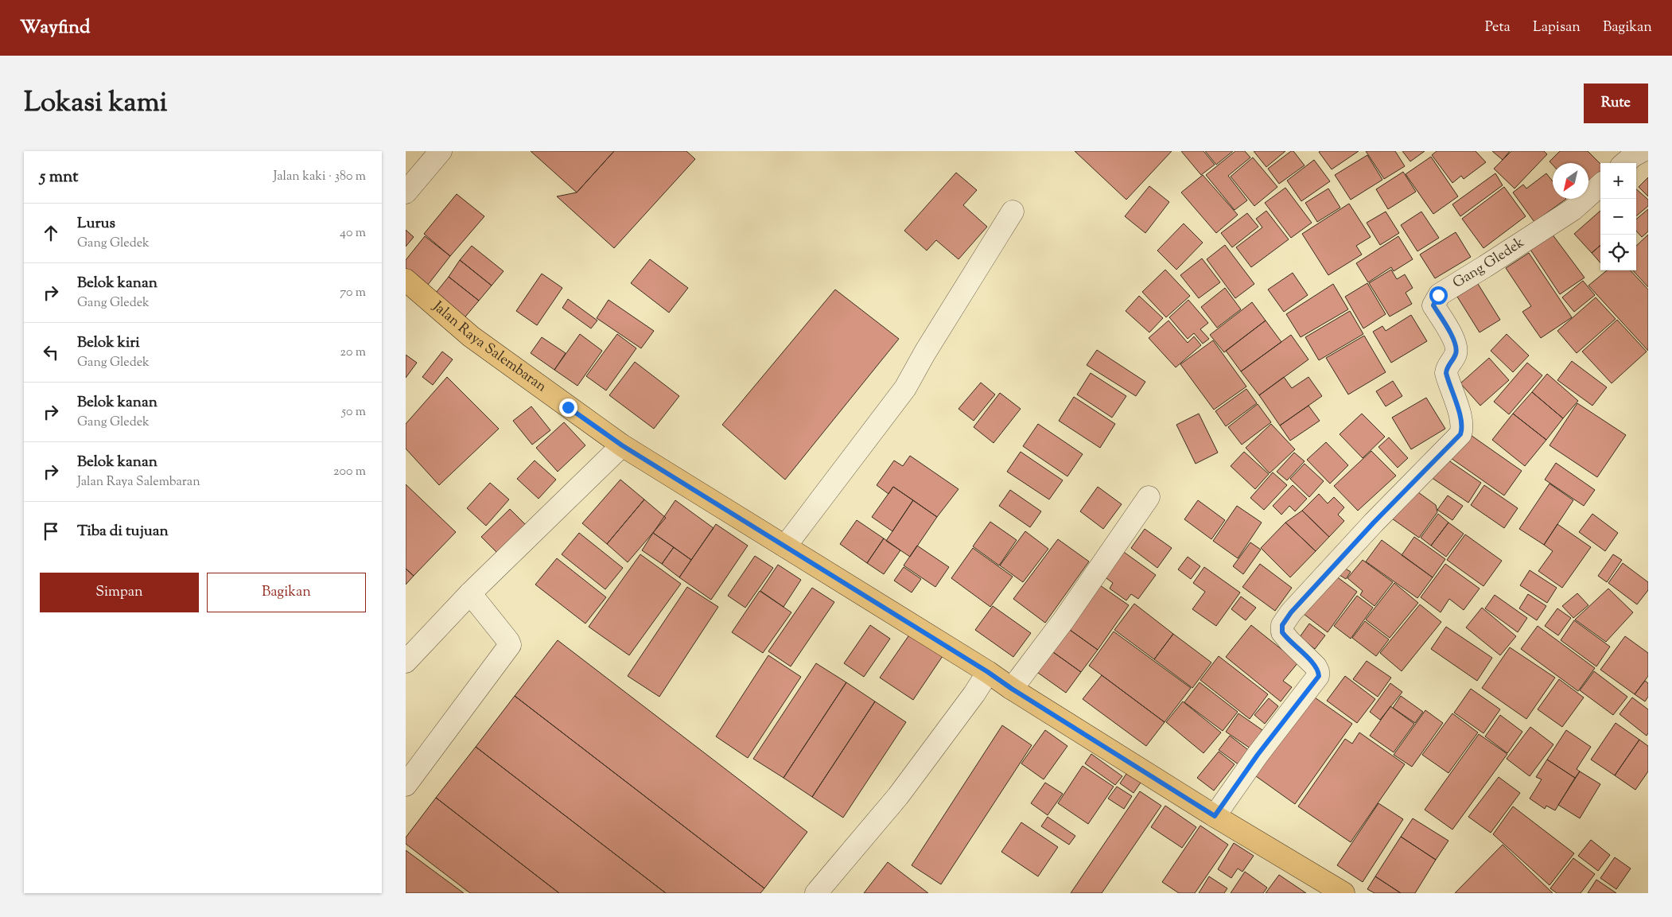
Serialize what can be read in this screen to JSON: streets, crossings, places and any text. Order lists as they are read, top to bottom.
{
  "streets": {
    "main road": ["Jalan Raya Salembaran"],
    "street": ["Gang Gledek"]
  },
  "crossings": [
    ["Gang Gledek", "Jalan Raya Salembaran"]
  ],
  "north": "bottom left",
  "page": {
    "header": "Wayfind",
    "nav": ["Peta", "Lapisan", "Bagikan"],
    "title": "Lokasi kami",
    "buttons": [
      "Rute",
      ["Simpan", "Bagikan"]
    ],
    "heading": ["5 mnt", "Jalan kaki · 380 m"],
    "map_buttons": ["+", "−"],
    "list": [
      ["Lurus", "Gang Gledek", "40 m"],
      ["Belok kanan", "Gang Gledek", "70 m"],
      ["Belok kiri", "Gang Gledek", "20 m"],
      ["Belok kanan", "Gang Gledek", "50 m"],
      ["Belok kanan", "Jalan Raya Salembaran", "200 m"],
      "Tiba di tujuan"
    ]
  }
}
